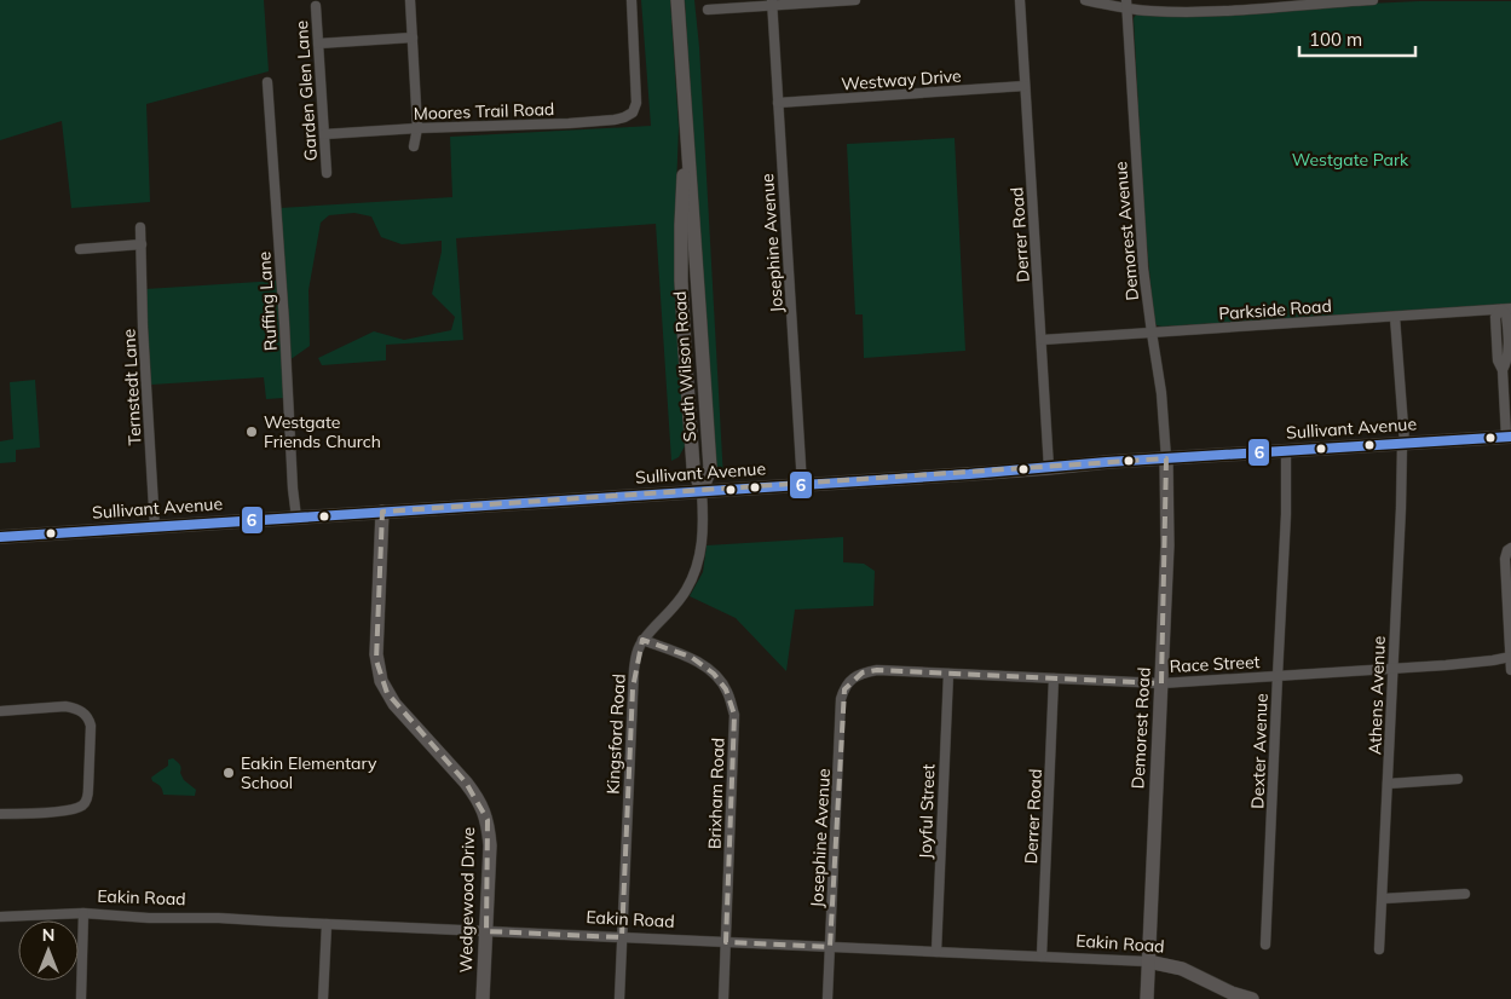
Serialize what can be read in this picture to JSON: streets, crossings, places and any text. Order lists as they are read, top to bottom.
{
  "streets": {
    "main road": [
      "South Wilson Road",
      "Sullivant Avenue",
      "Demorest Road",
      "Eakin Road",
      "Wedgewood Drive"
    ],
    "street": [
      "Westway Drive",
      "Garden Glen Lane",
      "Moores Trail Road",
      "Demorest Avenue",
      "Derrer Road",
      "Josephine Avenue",
      "Ruffing Lane",
      "Parkside Road",
      "Ternstedt Lane",
      "Race Street",
      "Athens Avenue",
      "Kingsford Road",
      "Dexter Avenue",
      "Brixham Road",
      "Joyful Street"
    ]
  },
  "crossings": [
    ["Westway Drive", "Derrer Road"],
    ["Westway Drive", "Josephine Avenue"],
    ["Garden Glen Lane", "Moores Trail Road"],
    ["Demorest Avenue", "Parkside Road"],
    ["Demorest Avenue", "Sullivant Avenue"],
    ["Demorest Avenue", "Demorest Road"],
    ["Derrer Road", "Parkside Road"],
    ["Derrer Road", "Sullivant Avenue"],
    ["Derrer Road", "Race Street"],
    ["Derrer Road", "Eakin Road"],
    ["Josephine Avenue", "Sullivant Avenue"],
    ["Josephine Avenue", "Race Street"],
    ["Josephine Avenue", "Eakin Road"],
    ["Ruffing Lane", "Sullivant Avenue"],
    ["Parkside Road", "Athens Avenue"],
    ["South Wilson Road", "Sullivant Avenue"],
    ["Ternstedt Lane", "Sullivant Avenue"],
    ["Sullivant Avenue", "Athens Avenue"],
    ["Sullivant Avenue", "Demorest Road"],
    ["Sullivant Avenue", "Dexter Avenue"],
    ["Sullivant Avenue", "Wedgewood Drive"],
    ["Race Street", "Athens Avenue"],
    ["Race Street", "Demorest Road"],
    ["Race Street", "Dexter Avenue"],
    ["Race Street", "Joyful Street"],
    ["Demorest Road", "Eakin Road"],
    ["Kingsford Road", "Brixham Road"],
    ["Kingsford Road", "Eakin Road"],
    ["Brixham Road", "Eakin Road"],
    ["Joyful Street", "Eakin Road"],
    ["Eakin Road", "Wedgewood Drive"]
  ],
  "parks": ["Westgate Park"],
  "places": ["Westgate Friends Church", "Eakin Elementary School"],
  "lines": ["transit line 6"],
  "scale_bar": "100 m",
  "north": "top"
}
